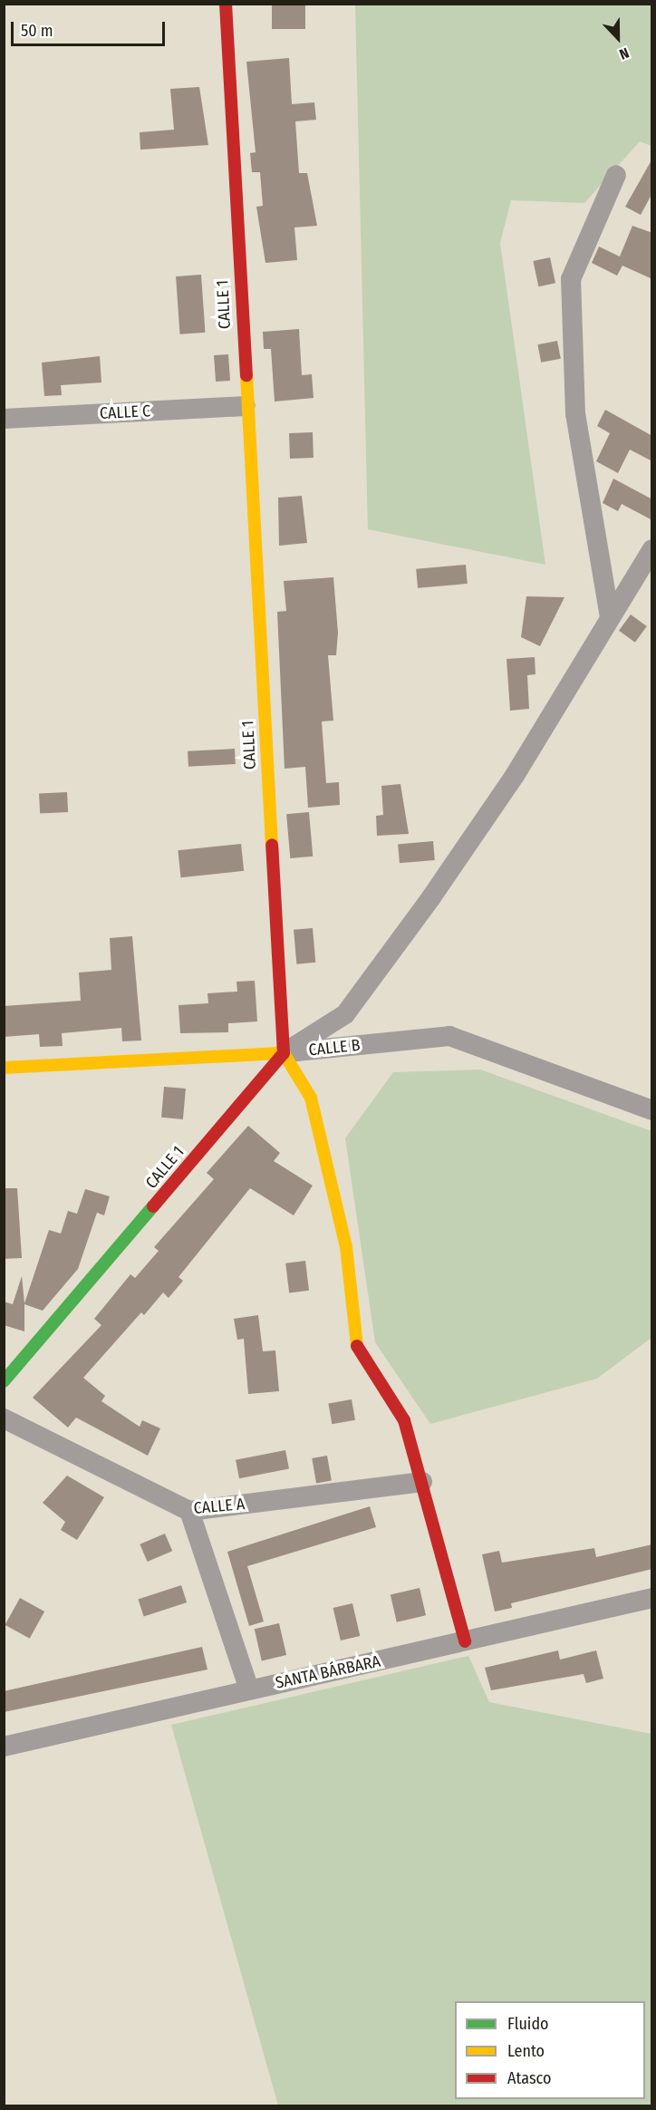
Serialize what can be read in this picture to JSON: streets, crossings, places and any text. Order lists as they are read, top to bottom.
{
  "streets": {
    "street": [
      "CALLE 1",
      "CALLE C",
      "CALLE B",
      "CALLE A",
      "SANTA BÁRBARA"
    ]
  },
  "crossings": [
    ["CALLE 1", "CALLE C"],
    ["CALLE 1", "CALLE B"]
  ],
  "legend": ["Fluido", "Lento", "Atasco"],
  "scale_bar": "50 m",
  "north": "bottom"
}
